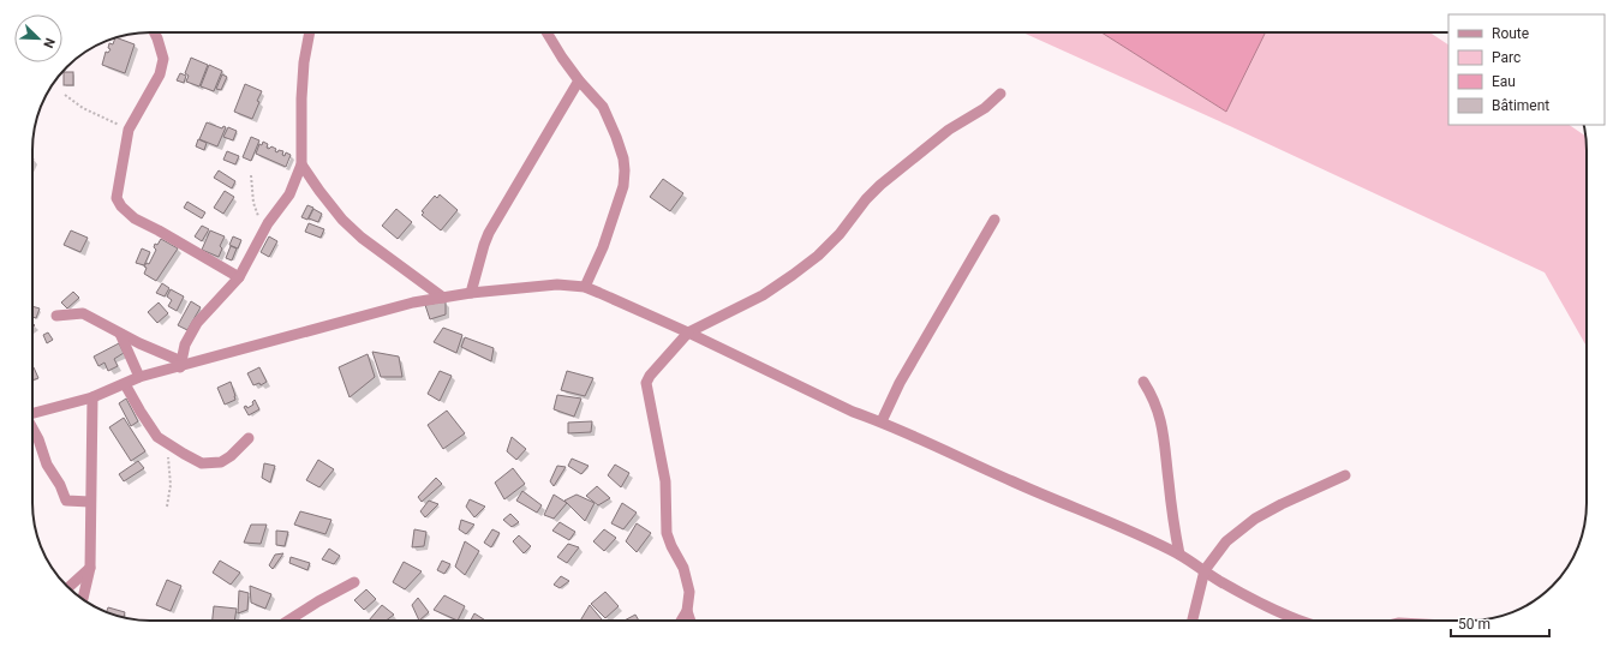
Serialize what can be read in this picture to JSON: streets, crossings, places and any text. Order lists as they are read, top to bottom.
{
  "legend": [
    "Route",
    "Parc",
    "Eau",
    "Bâtiment"
  ],
  "scale_bar": "50 m",
  "north": "bottom right"
}
